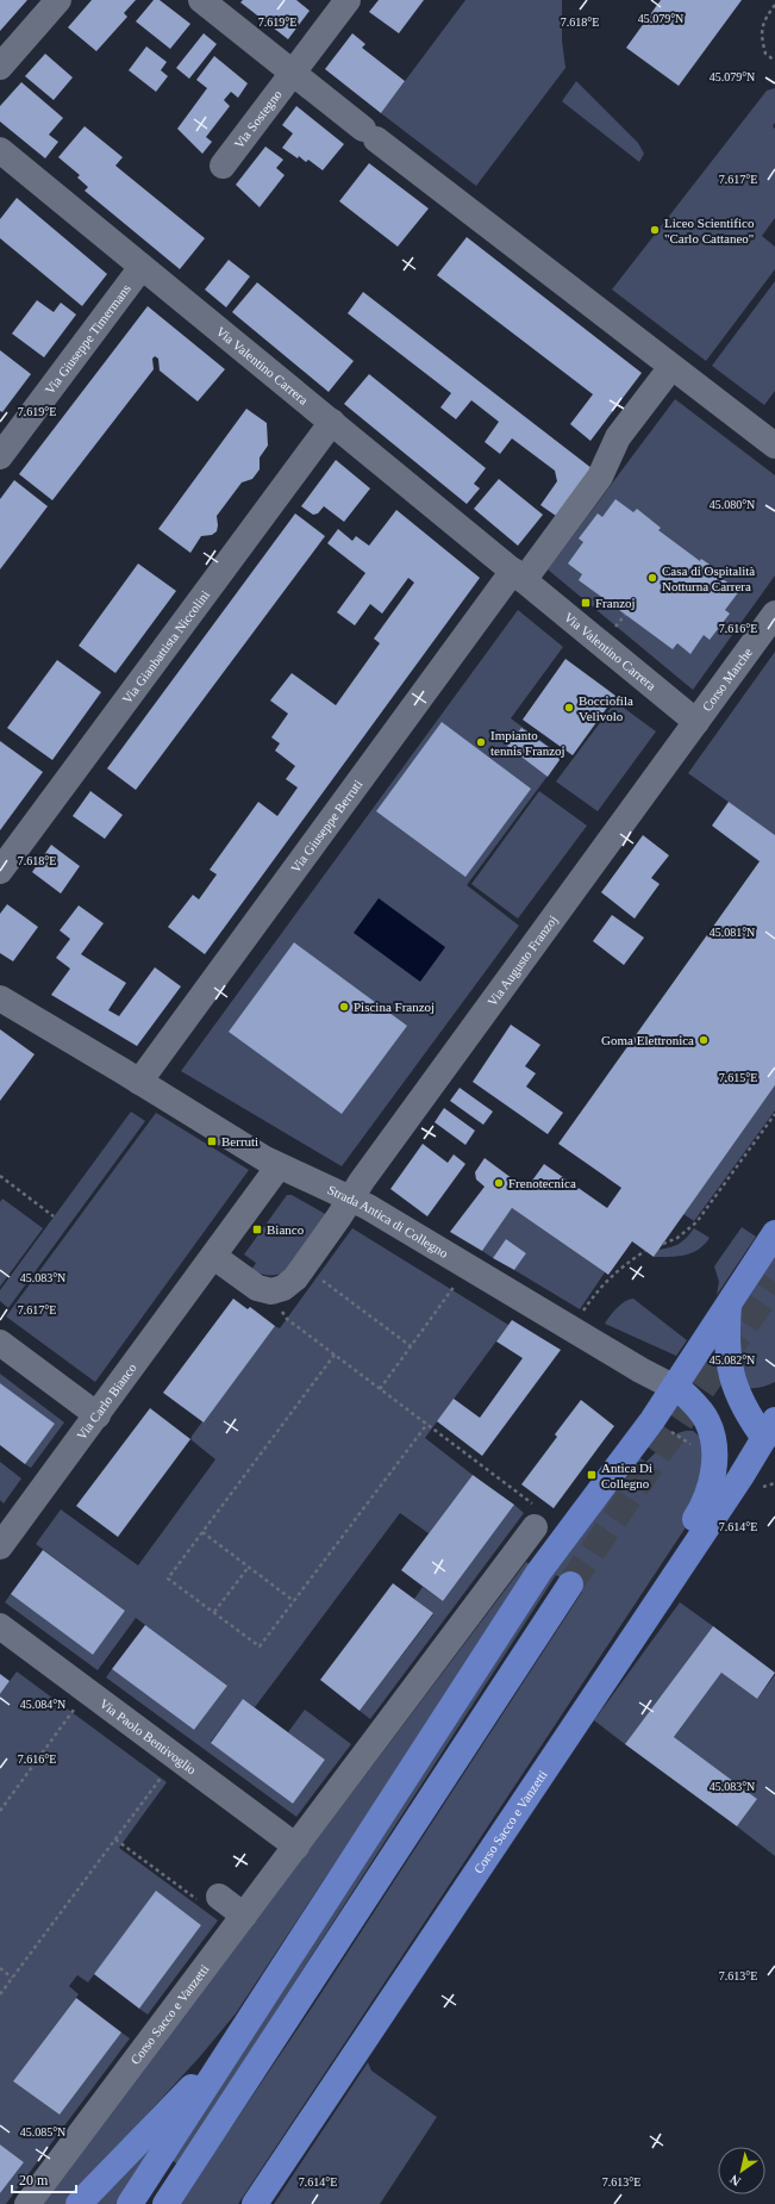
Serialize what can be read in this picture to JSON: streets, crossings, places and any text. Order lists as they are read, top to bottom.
{
  "streets": {
    "main road": ["Strada Antica di Collegno", "Corso Sacco e Vanzetti"],
    "street": [
      "Via Sostegno",
      "Via Giuseppe Timermans",
      "Via Valentino Carrera",
      "Via Gianbattista Niccolini",
      "Corso Marche",
      "Via Giuseppe Berruti",
      "Via Augusto Franzoj",
      "Via Carlo Bianco",
      "Via Paolo Bentivoglio"
    ]
  },
  "crossings": [
    ["Via Giuseppe Timermans", "Via Valentino Carrera"],
    ["Via Valentino Carrera", "Via Gianbattista Niccolini"],
    ["Via Valentino Carrera", "Corso Marche"],
    ["Via Valentino Carrera", "Via Giuseppe Berruti"],
    ["Via Valentino Carrera", "Via Augusto Franzoj"],
    ["Corso Marche", "Via Augusto Franzoj"],
    ["Via Giuseppe Berruti", "Strada Antica di Collegno"],
    ["Via Augusto Franzoj", "Strada Antica di Collegno"],
    ["Strada Antica di Collegno", "Via Carlo Bianco"],
    ["Strada Antica di Collegno", "Corso Sacco e Vanzetti"],
    ["Via Paolo Bentivoglio", "Corso Sacco e Vanzetti"]
  ],
  "places": {
    "other": [
      "Liceo Scientifico \"Carlo Cattaneo\"",
      "Casa di Ospitalità Notturna Carrera",
      "Bocciofila Velivolo",
      "Impianto tennis Franzoj",
      "Piscina Franzoj",
      "Goma Elettronica",
      "Frenotecnica"
    ],
    "transit": [
      "Franzoj",
      "Berruti",
      "Bianco",
      "Antica Di Collegno"
    ]
  },
  "scale_bar": "20 m",
  "north": "bottom left",
  "coordinates": [
    "45.079°N",
    "7.619°E",
    "7.618°E",
    "7.617°E",
    "45.080°N",
    "7.616°E",
    "45.081°N",
    "7.615°E",
    "45.083°N",
    "45.082°N",
    "7.614°E",
    "45.084°N",
    "7.613°E",
    "45.085°N"
  ]
}
